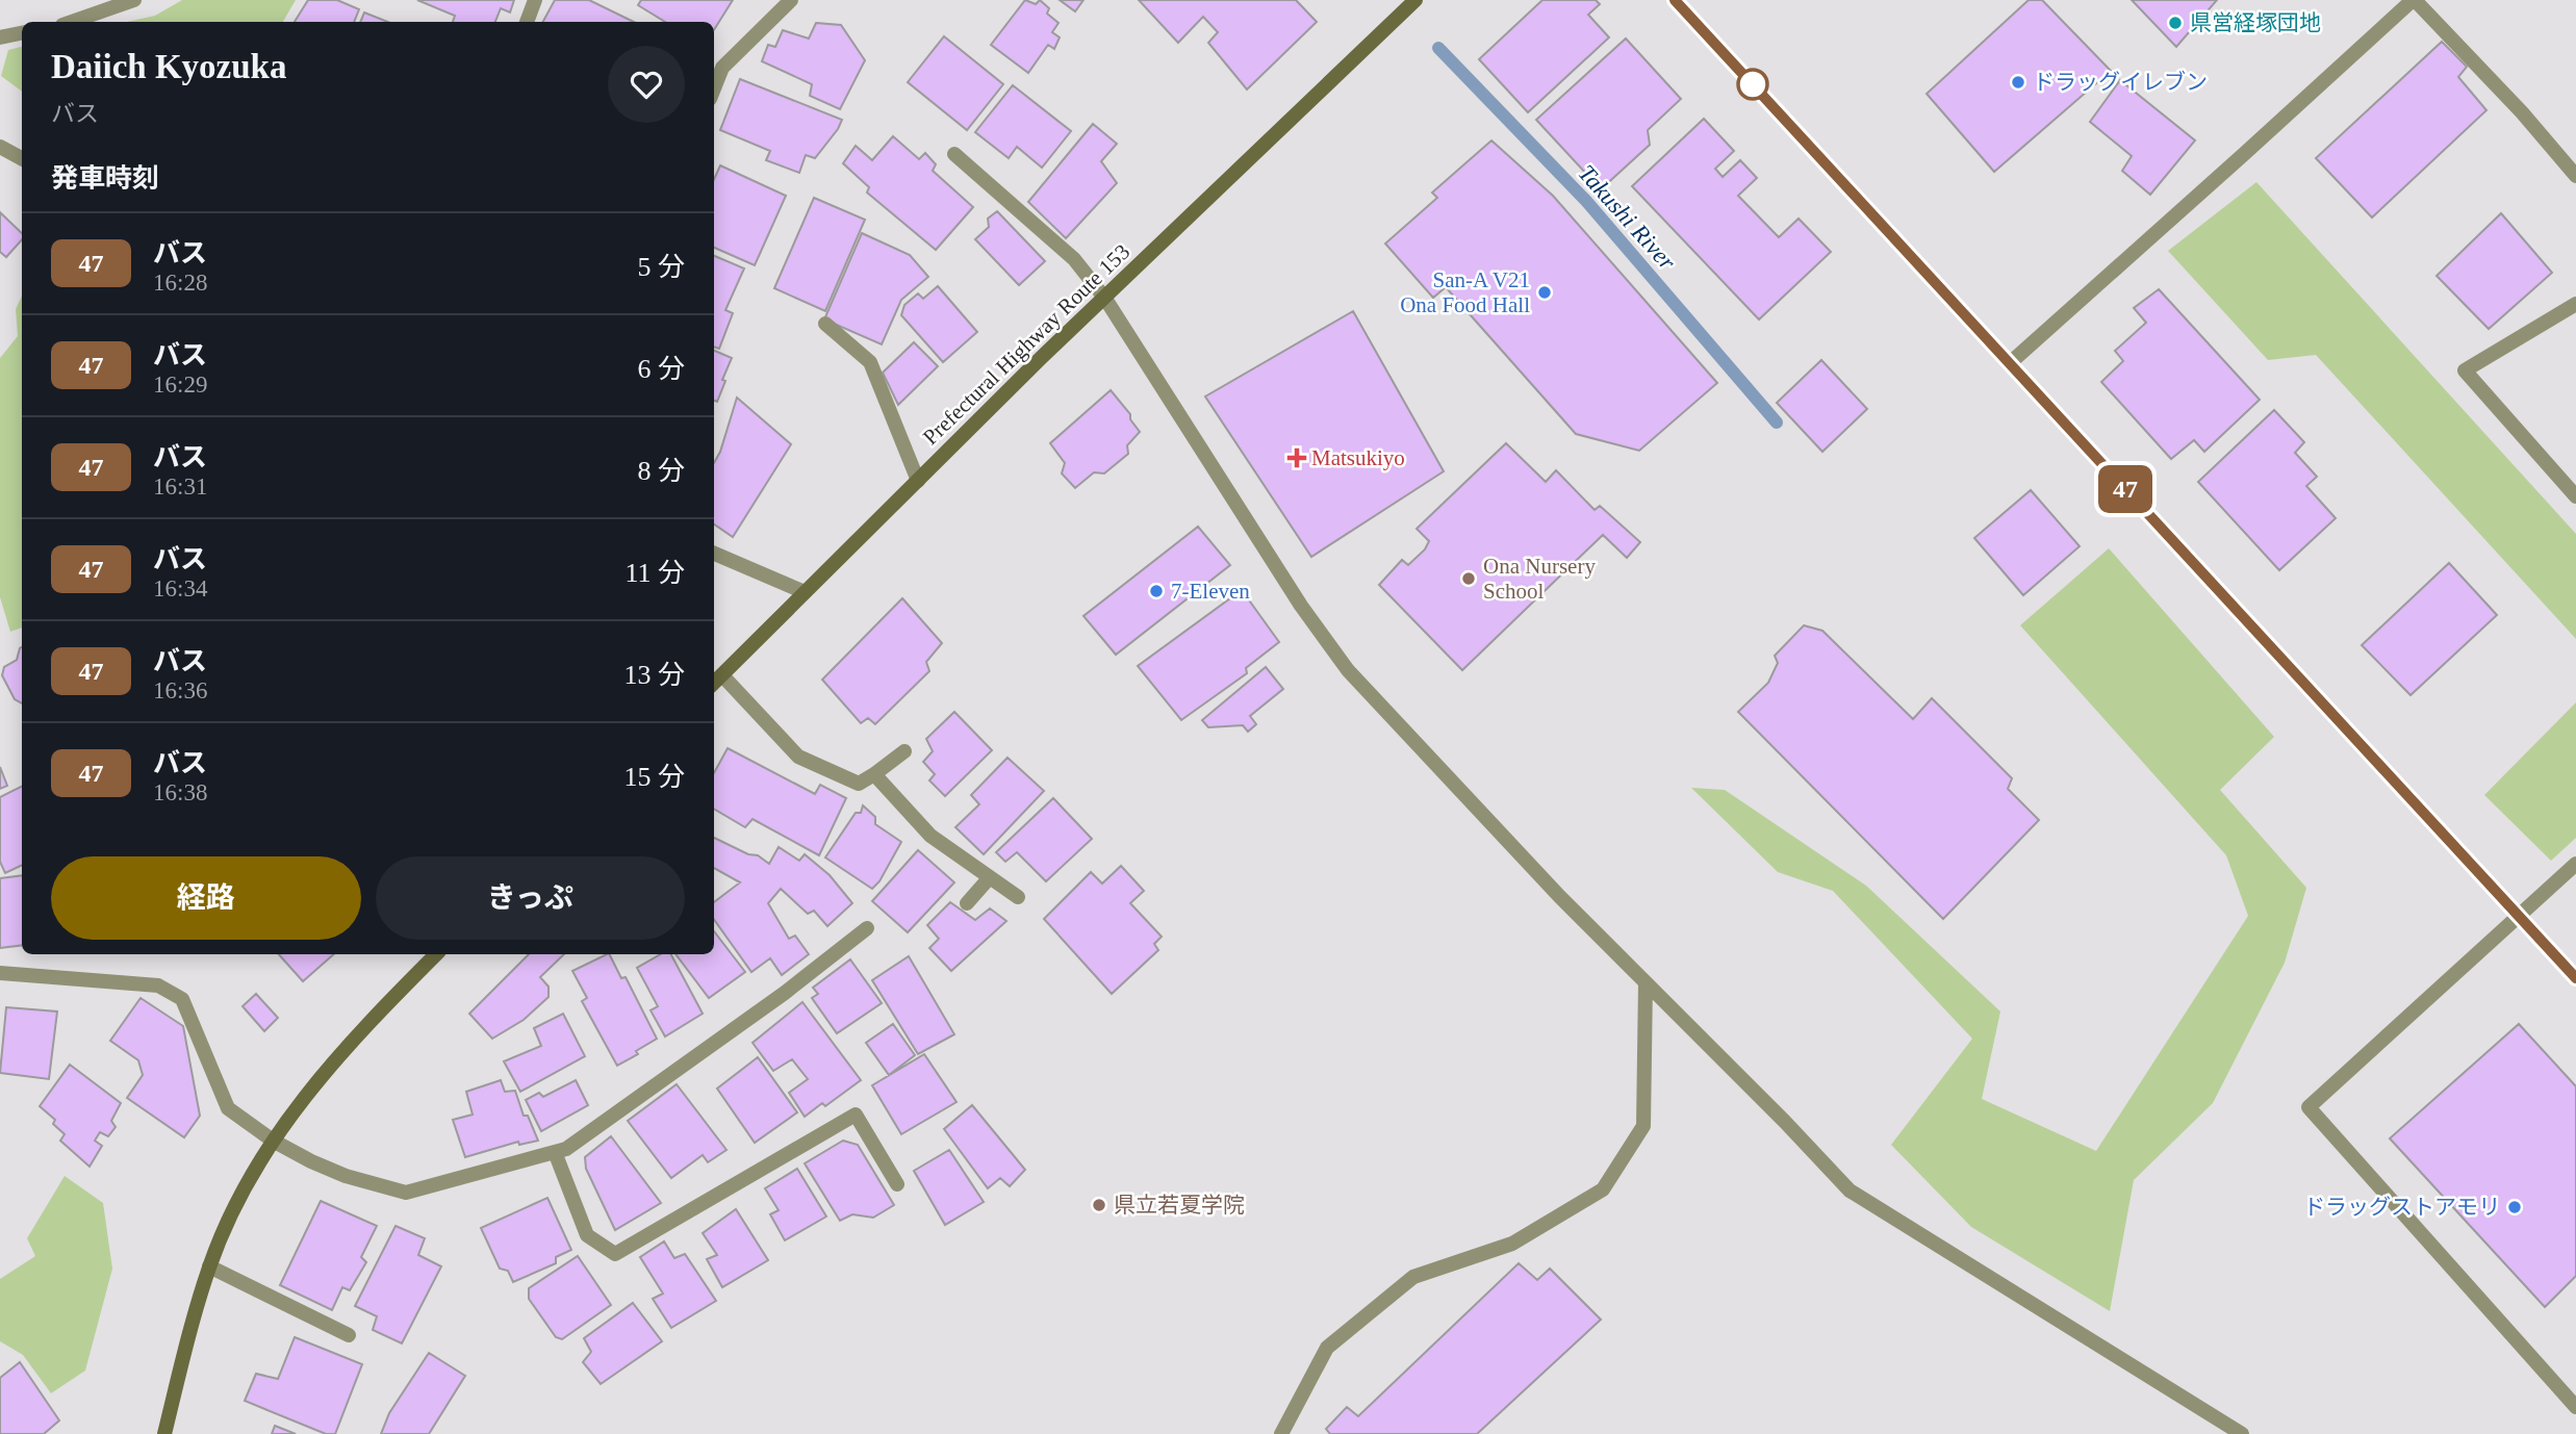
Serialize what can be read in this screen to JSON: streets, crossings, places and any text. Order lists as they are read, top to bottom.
{
  "streets": {
    "main road": ["Prefectural Highway Route 153"]
  },
  "water": ["Takushi River"],
  "places": {
    "other": [
      "県営経塚団地",
      "ドラッグイレブン",
      "San-A V21 Ona Food Hall",
      "Ona Nursery School",
      "7-Eleven",
      "県立若夏学院",
      "ドラッグストアモリ"
    ],
    "health": ["Matsukiyo"]
  },
  "lines": ["bus line 47"],
  "page": {
    "on_map": "47",
    "heading": [
      ["Daiich Kyozuka", "バス"],
      "発車時刻"
    ],
    "list": [
      {
        "mark": "47",
        "name": "バス",
        "note": "16:28",
        "value": "5 分"
      },
      {
        "mark": "47",
        "name": "バス",
        "note": "16:29",
        "value": "6 分"
      },
      {
        "mark": "47",
        "name": "バス",
        "note": "16:31",
        "value": "8 分"
      },
      {
        "mark": "47",
        "name": "バス",
        "note": "16:34",
        "value": "11 分"
      },
      {
        "mark": "47",
        "name": "バス",
        "note": "16:36",
        "value": "13 分"
      },
      {
        "mark": "47",
        "name": "バス",
        "note": "16:38",
        "value": "15 分"
      }
    ],
    "buttons": ["経路", "きっぷ"]
  }
}
